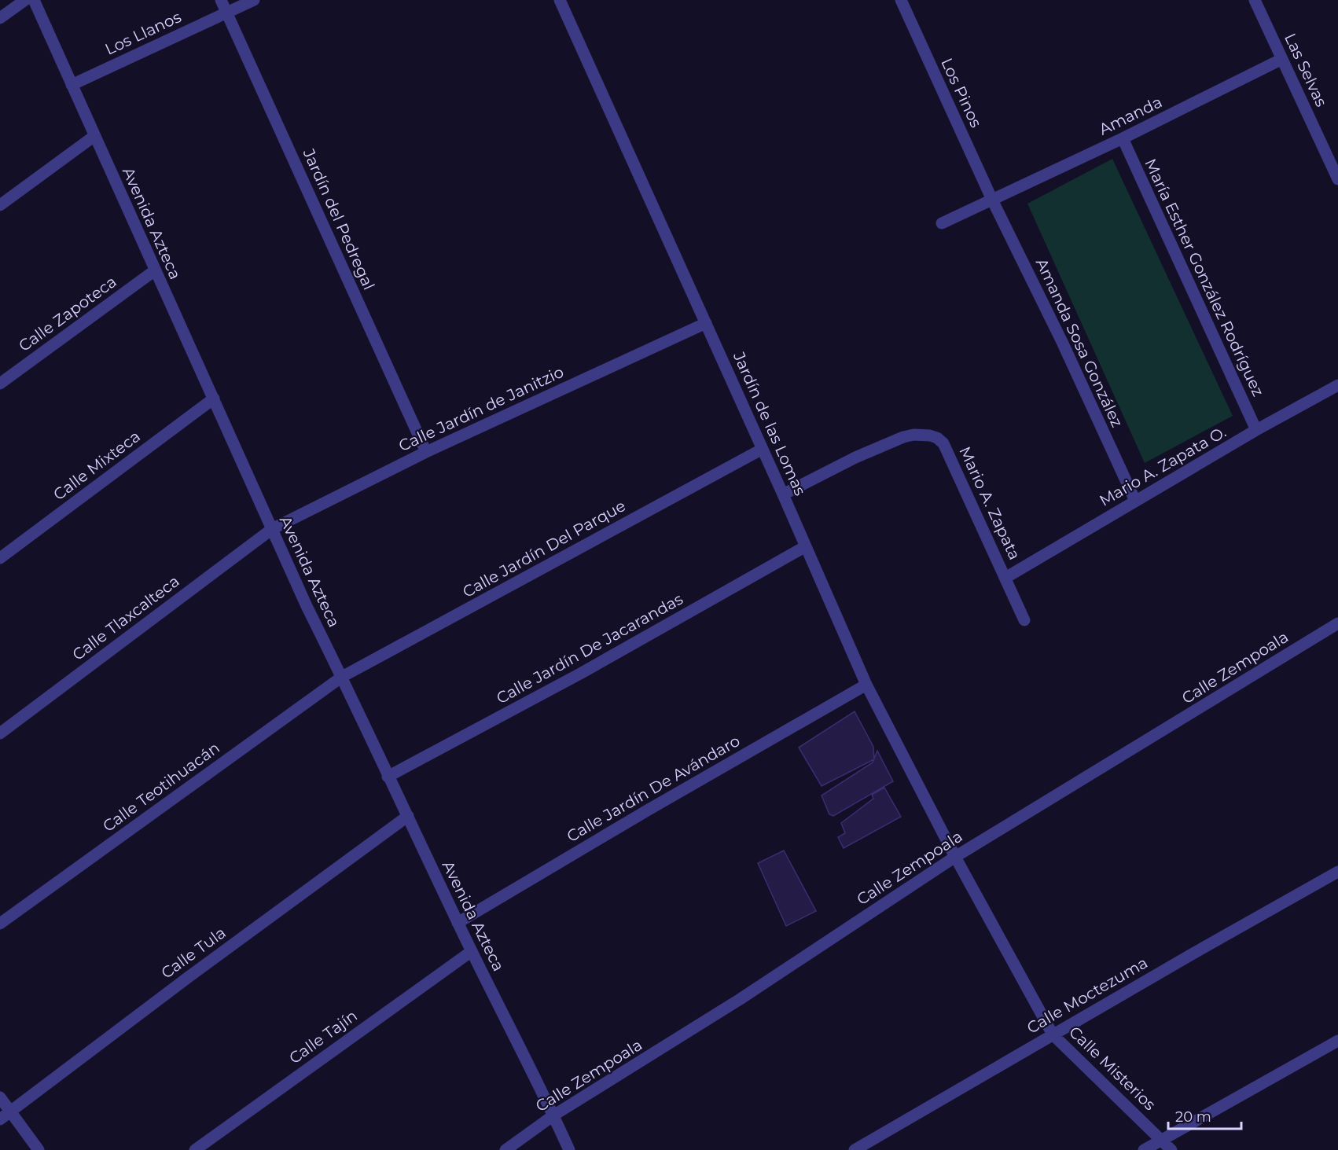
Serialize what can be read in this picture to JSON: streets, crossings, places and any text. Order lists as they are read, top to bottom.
{
  "streets": {
    "street": [
      "Los Llanos",
      "Las Selvas",
      "Los Pinos",
      "Amanda",
      "Jardín del Pedregal",
      "Avenida Azteca",
      "María Esther González Rodríguez",
      "Calle Zapoteca",
      "Amanda Sosa González",
      "Calle Jardín de Janitzio",
      "Jardín de las Lomas",
      "Calle Mixteca",
      "Mario A. Zapata O.",
      "Mario A. Zapata",
      "Calle Jardín Del Parque",
      "Calle Tlaxcalteca",
      "Calle Jardín De Jacarandas",
      "Calle Zempoala",
      "Calle Teotihuacán",
      "Calle Jardín De Avándaro",
      "Calle Tula",
      "Calle Moctezuma",
      "Calle Tajín",
      "Calle Misterios"
    ]
  },
  "crossings": [
    ["Los Llanos", "Jardín del Pedregal"],
    ["Los Llanos", "Avenida Azteca"],
    ["Las Selvas", "Amanda"],
    ["Los Pinos", "Amanda"],
    ["Los Pinos", "Amanda Sosa González"],
    ["Amanda", "María Esther González Rodríguez"],
    ["Amanda", "Amanda Sosa González"],
    ["Jardín del Pedregal", "Calle Jardín de Janitzio"],
    ["Avenida Azteca", "Calle Zapoteca"],
    ["Avenida Azteca", "Calle Jardín de Janitzio"],
    ["Avenida Azteca", "Calle Mixteca"],
    ["Avenida Azteca", "Calle Jardín Del Parque"],
    ["Avenida Azteca", "Calle Tlaxcalteca"],
    ["Avenida Azteca", "Calle Jardín De Jacarandas"],
    ["Avenida Azteca", "Calle Zempoala"],
    ["Avenida Azteca", "Calle Teotihuacán"],
    ["Avenida Azteca", "Calle Jardín De Avándaro"],
    ["Avenida Azteca", "Calle Tula"],
    ["Avenida Azteca", "Calle Tajín"],
    ["María Esther González Rodríguez", "Mario A. Zapata O."],
    ["Amanda Sosa González", "Mario A. Zapata O."],
    ["Calle Jardín de Janitzio", "Jardín de las Lomas"],
    ["Calle Jardín de Janitzio", "Calle Tlaxcalteca"],
    ["Jardín de las Lomas", "Mario A. Zapata"],
    ["Jardín de las Lomas", "Calle Jardín Del Parque"],
    ["Jardín de las Lomas", "Calle Jardín De Jacarandas"],
    ["Jardín de las Lomas", "Calle Zempoala"],
    ["Jardín de las Lomas", "Calle Jardín De Avándaro"],
    ["Jardín de las Lomas", "Calle Misterios"],
    ["Mario A. Zapata O.", "Mario A. Zapata"],
    ["Calle Jardín Del Parque", "Calle Teotihuacán"],
    ["Calle Zempoala", "Calle Misterios"],
    ["Calle Moctezuma", "Calle Misterios"]
  ],
  "scale_bar": "20 m"
}
